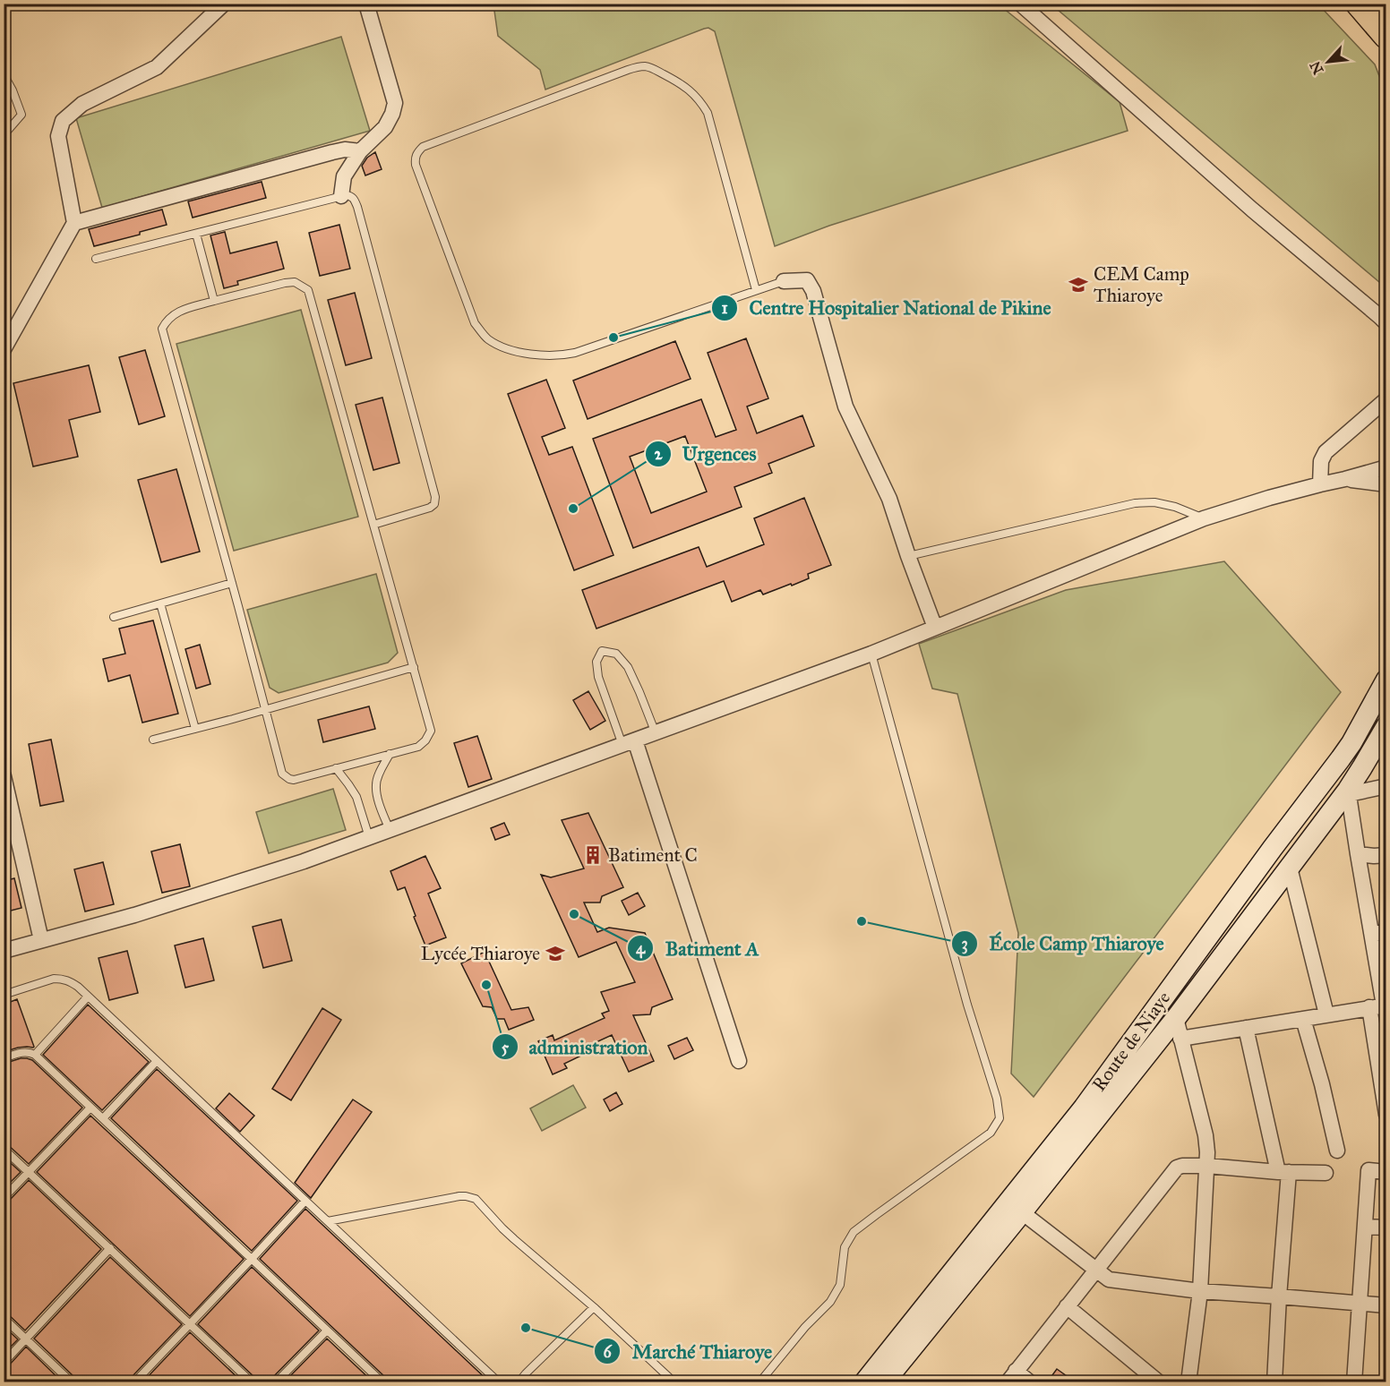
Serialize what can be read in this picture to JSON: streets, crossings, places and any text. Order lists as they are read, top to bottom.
{
  "streets": {
    "main road": ["Route de Niaye"]
  },
  "places": {
    "school or university": ["CEM Camp Thiaroye", "Lycée Thiaroye"],
    "other": [
      "Centre Hospitalier National de Pikine",
      "Urgences",
      "Batiment A",
      "École Camp Thiaroye",
      "administration",
      "Marché Thiaroye"
    ],
    "building": ["Batiment C"]
  },
  "north": "bottom left"
}
